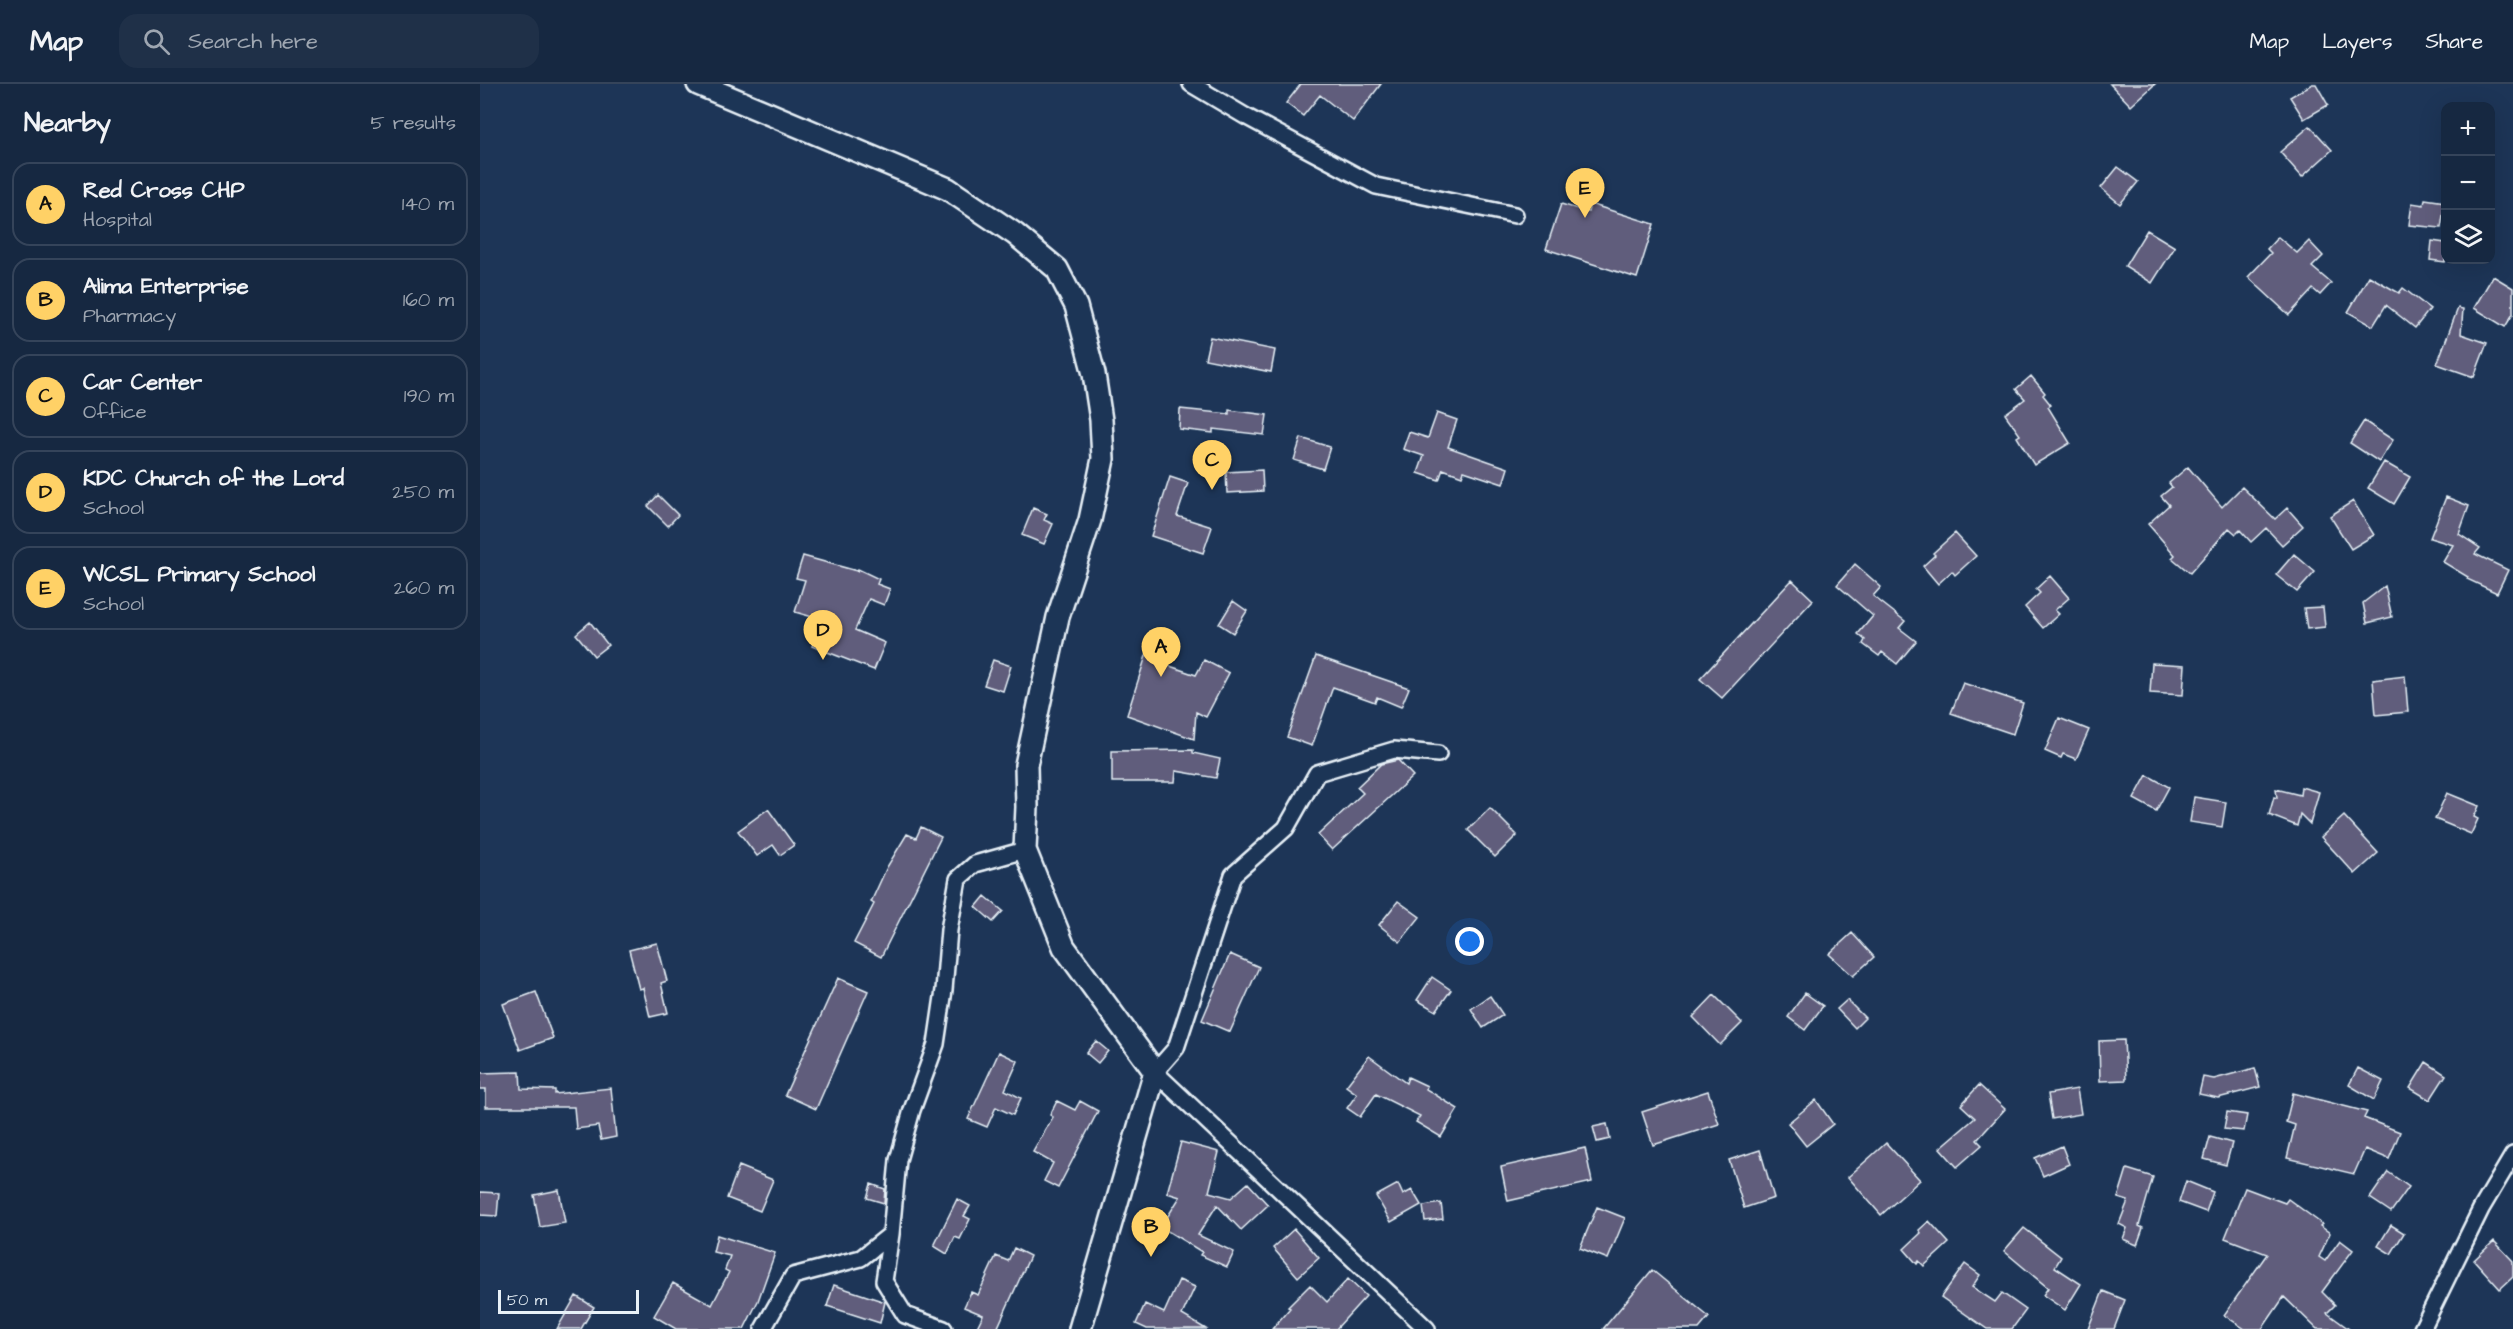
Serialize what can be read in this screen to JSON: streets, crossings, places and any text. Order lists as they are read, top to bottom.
{
  "scale_bar": "50 m",
  "page": {
    "header": "Map",
    "search": "Search here",
    "nav": ["Map", "Layers", "Share"],
    "heading": ["Nearby", "5 results"],
    "map_buttons": ["+", "−"],
    "list": [
      {
        "mark": "A",
        "name": "Red Cross CHP",
        "note": "Hospital",
        "value": "140 m"
      },
      {
        "mark": "B",
        "name": "Alima Enterprise",
        "note": "Pharmacy",
        "value": "160 m"
      },
      {
        "mark": "C",
        "name": "Car Center",
        "note": "Office",
        "value": "190 m"
      },
      {
        "mark": "D",
        "name": "KDC Church of the Lord",
        "note": "School",
        "value": "250 m"
      },
      {
        "mark": "E",
        "name": "WCSL Primary School",
        "note": "School",
        "value": "260 m"
      }
    ],
    "pins": [
      "E",
      "C",
      "D",
      "A",
      "B"
    ],
    "scale": "50 m"
  }
}
